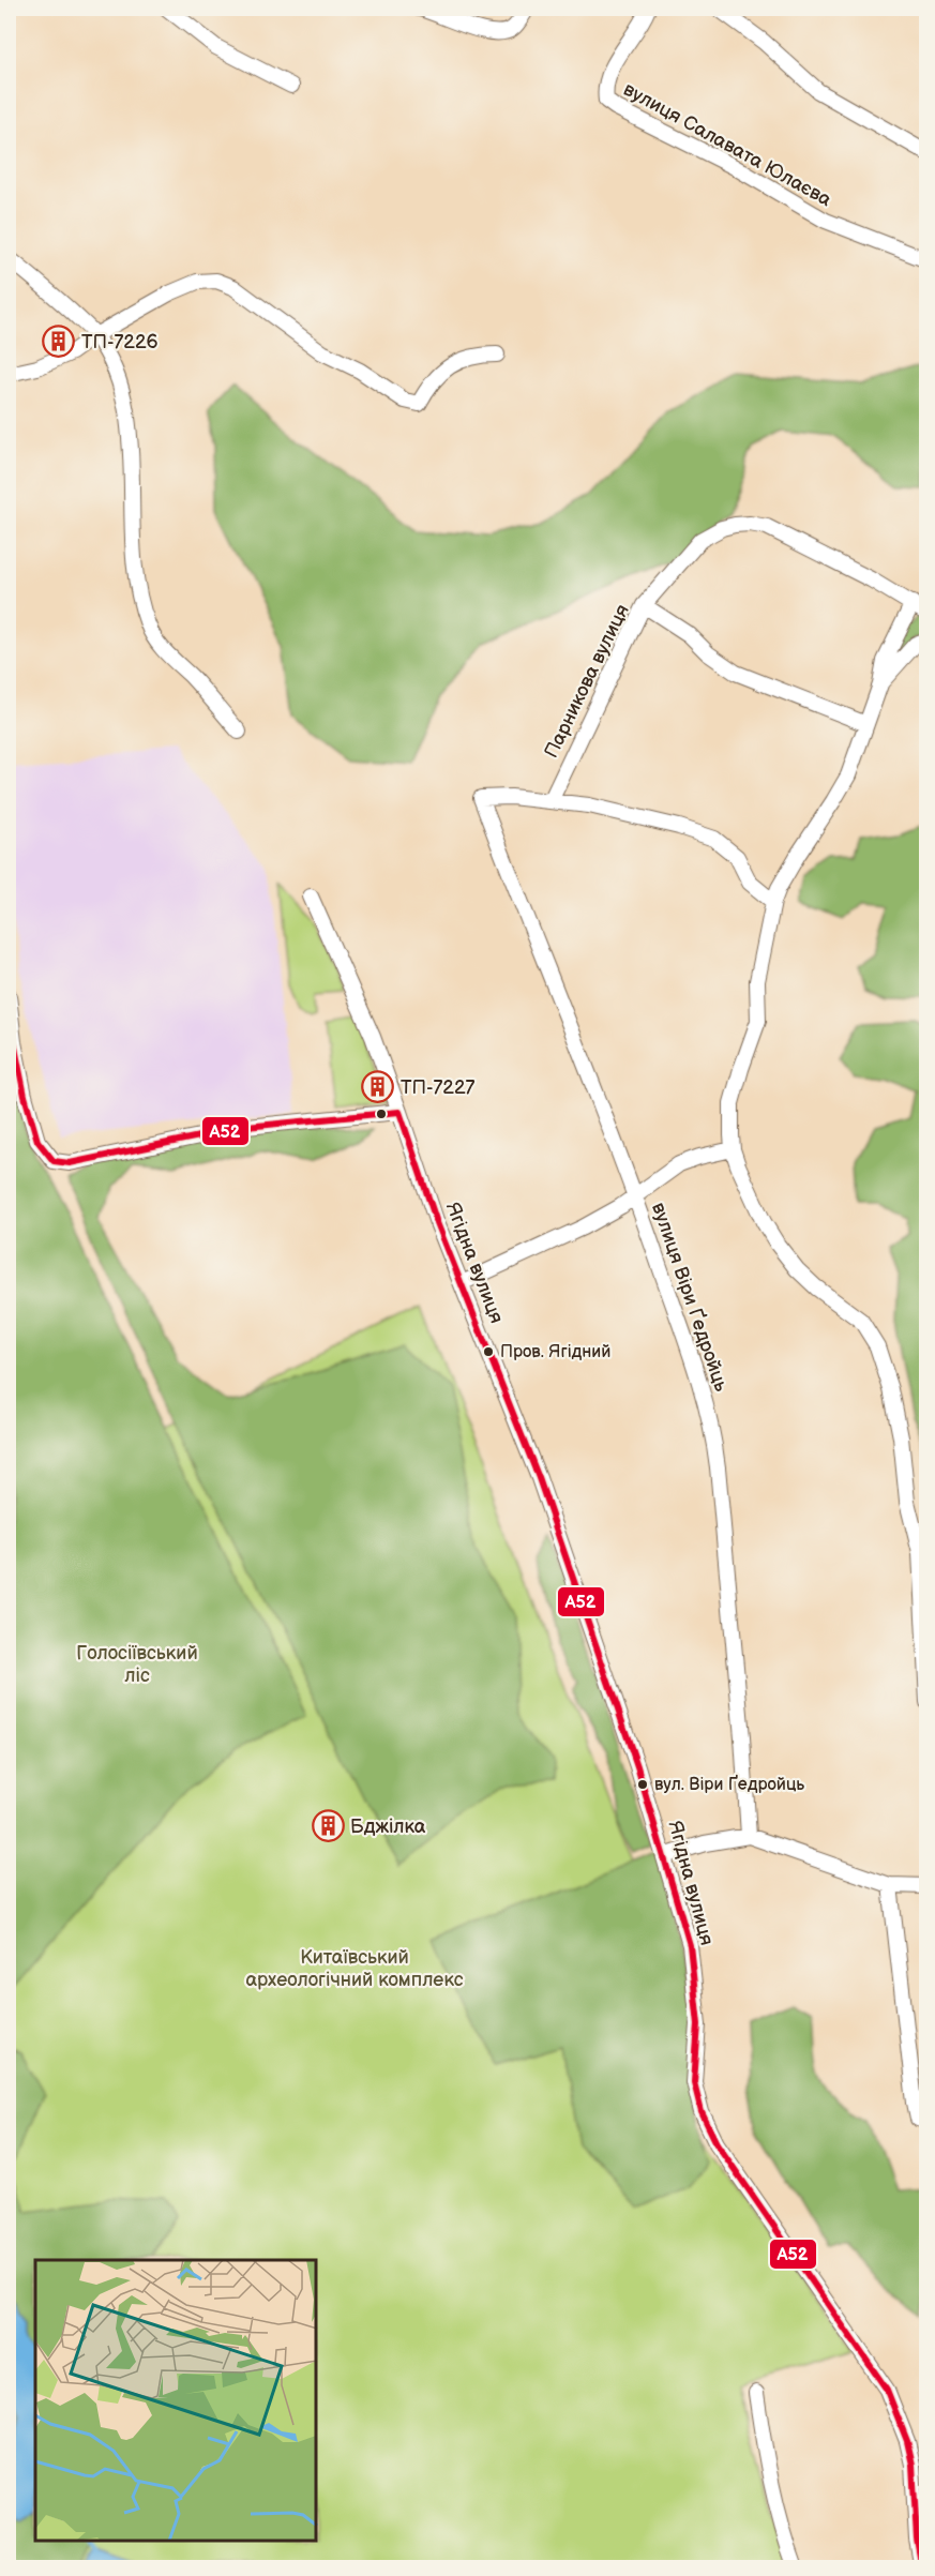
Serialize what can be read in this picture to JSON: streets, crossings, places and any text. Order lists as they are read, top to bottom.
{
  "streets": {
    "street": [
      "вулиця Салавата Юлаєва",
      "Парникова вулиця",
      "Ягідна вулиця",
      "вулиця Віри Ґедройць"
    ]
  },
  "crossings": [
    ["Парникова вулиця", "вулиця Віри Ґедройць"]
  ],
  "parks": ["Голосіївський ліс", "Китаївський археологічний комплекс"],
  "places": {
    "building": ["ТП-7226", "ТП-7227", "Бджілка"],
    "other": ["Пров. Ягідний", "вул. Віри Ґедройць"]
  },
  "lines": ["transit line А52"]
}
